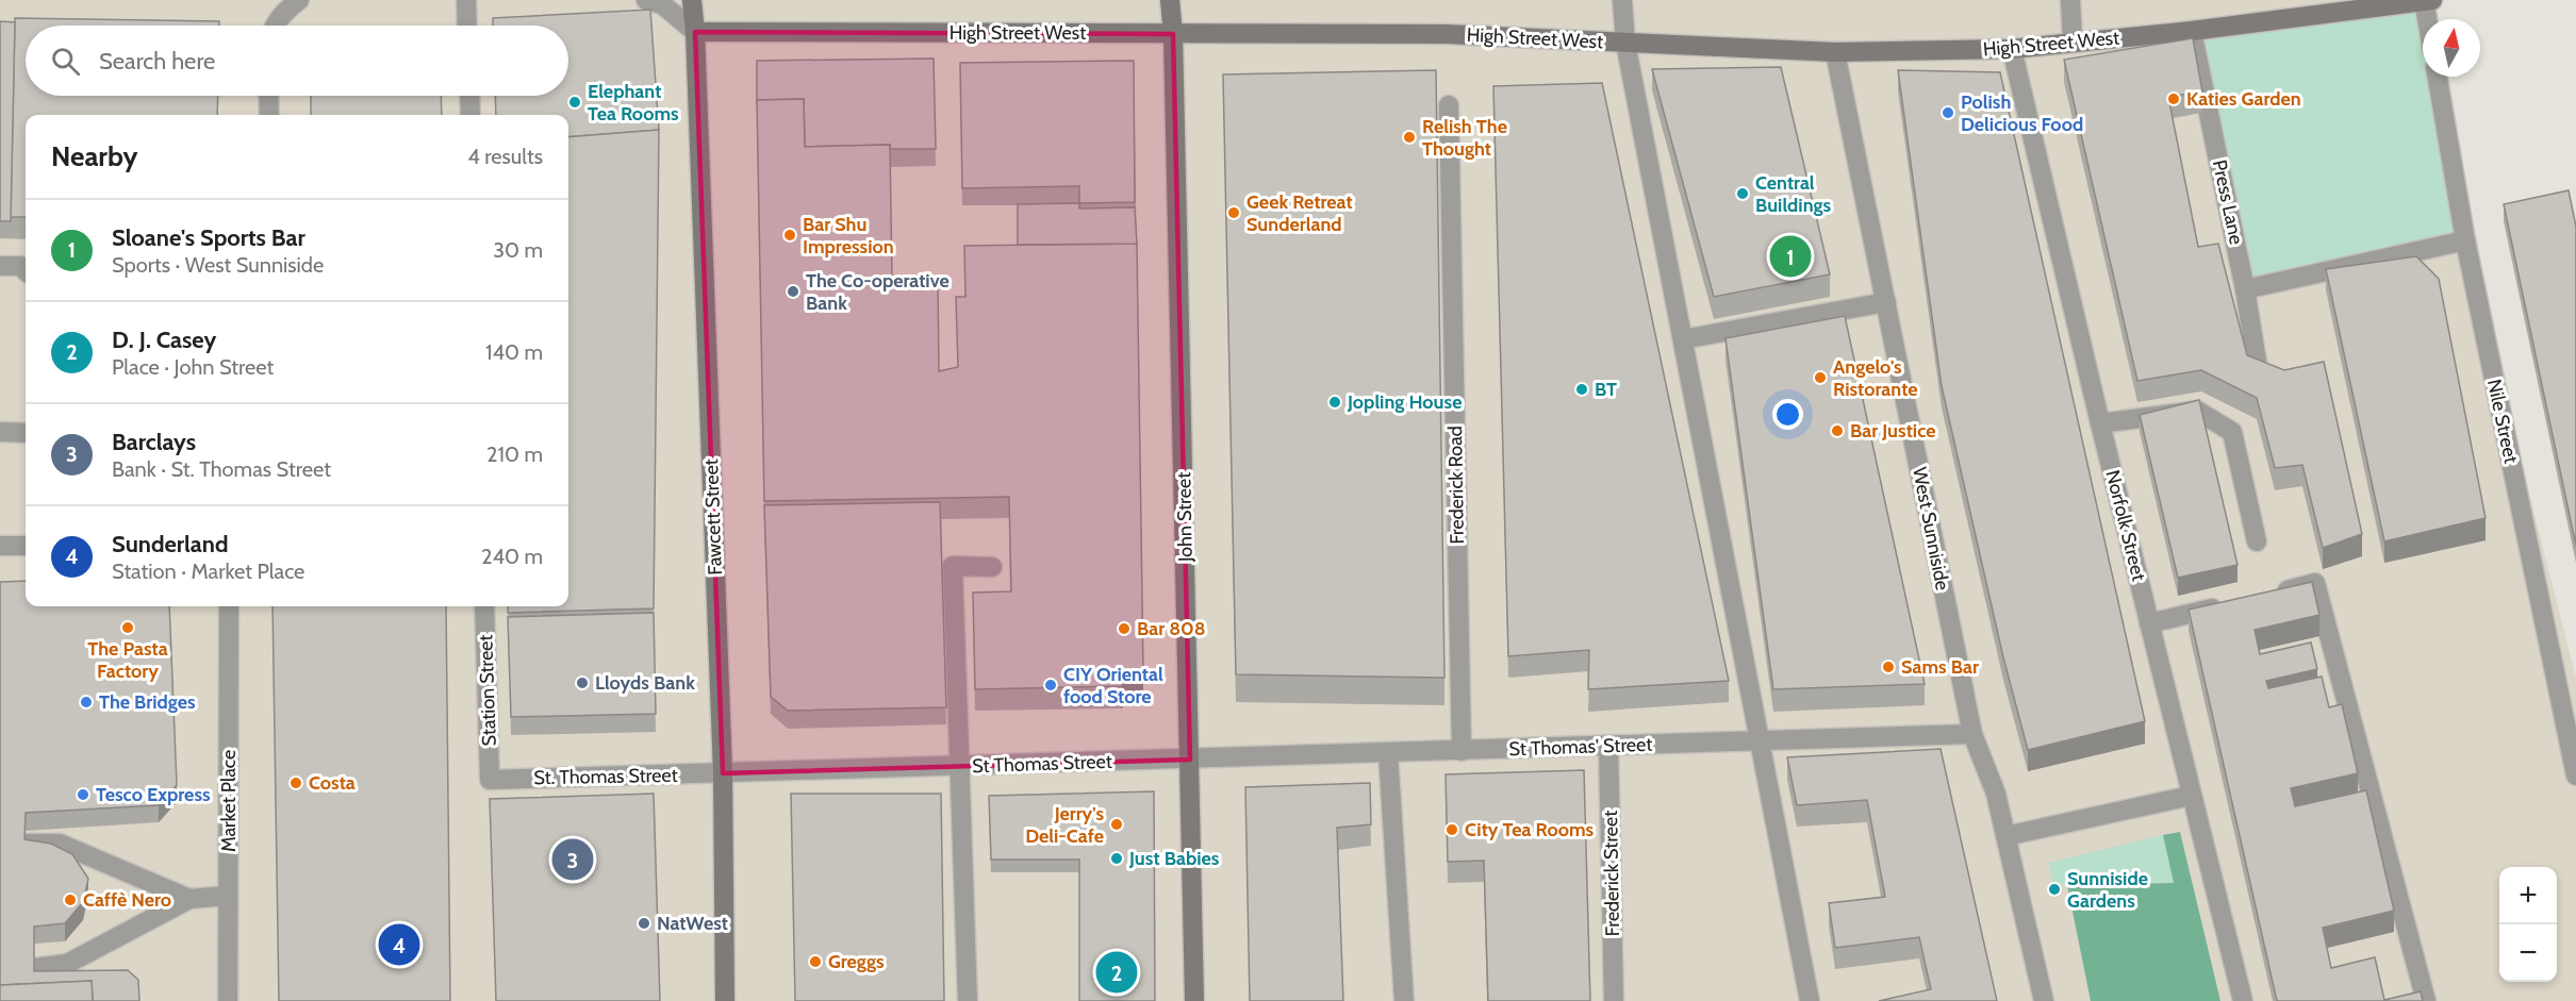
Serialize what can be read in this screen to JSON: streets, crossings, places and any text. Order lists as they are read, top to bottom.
{
  "streets": {
    "street": [
      "High Street West",
      "Press Lane",
      "Nile Street",
      "Frederick Road",
      "Fawcett Street",
      "John Street",
      "Norfolk Street",
      "West Sunniside",
      "Station Street",
      "St Thomas' Street",
      "St Thomas Street",
      "St. Thomas Street",
      "Market Place",
      "Frederick Street"
    ]
  },
  "crossings": [
    ["High Street West", "Press Lane"],
    ["High Street West", "Fawcett Street"],
    ["High Street West", "John Street"],
    ["High Street West", "Norfolk Street"],
    ["High Street West", "West Sunniside"],
    ["Frederick Road", "St Thomas' Street"],
    ["Fawcett Street", "St Thomas Street"],
    ["Fawcett Street", "St. Thomas Street"],
    ["John Street", "St Thomas' Street"],
    ["John Street", "St Thomas Street"],
    ["West Sunniside", "St Thomas' Street"],
    ["Station Street", "St. Thomas Street"],
    ["St Thomas' Street", "St Thomas Street"],
    ["St Thomas' Street", "Frederick Street"],
    ["St Thomas Street", "St. Thomas Street"]
  ],
  "places": [
    "Katies Garden",
    "Elephant Tea Rooms",
    "Polish Delicious Food",
    "Relish The Thought",
    "Central Buildings",
    "Geek Retreat Sunderland",
    "Bar Shu Impression",
    "The Co-operative Bank",
    "Angelo's Ristorante",
    "BT",
    "Jopling House",
    "Bar Justice",
    "The Pasta Factory",
    "Bar 808",
    "Sams Bar",
    "Lloyds Bank",
    "CIY Oriental food Store",
    "The Bridges",
    "Costa",
    "Tesco Express",
    "Jerry's Deli-Cafe",
    "City Tea Rooms",
    "Just Babies",
    "Sunniside Gardens",
    "Caffè Nero",
    "NatWest",
    "Greggs"
  ],
  "north": "top",
  "page": {
    "search": "Search here",
    "heading": ["Nearby", "4 results"],
    "list": [
      {
        "mark": "1",
        "name": "Sloane's Sports Bar",
        "note": "Sports · West Sunniside",
        "value": "30 m"
      },
      {
        "mark": "2",
        "name": "D. J. Casey",
        "note": "Place · John Street",
        "value": "140 m"
      },
      {
        "mark": "3",
        "name": "Barclays",
        "note": "Bank · St. Thomas Street",
        "value": "210 m"
      },
      {
        "mark": "4",
        "name": "Sunderland",
        "note": "Station · Market Place",
        "value": "240 m"
      }
    ],
    "pins": [
      "1",
      "3",
      "4",
      "2"
    ],
    "map_buttons": ["+", "−"]
  }
}
